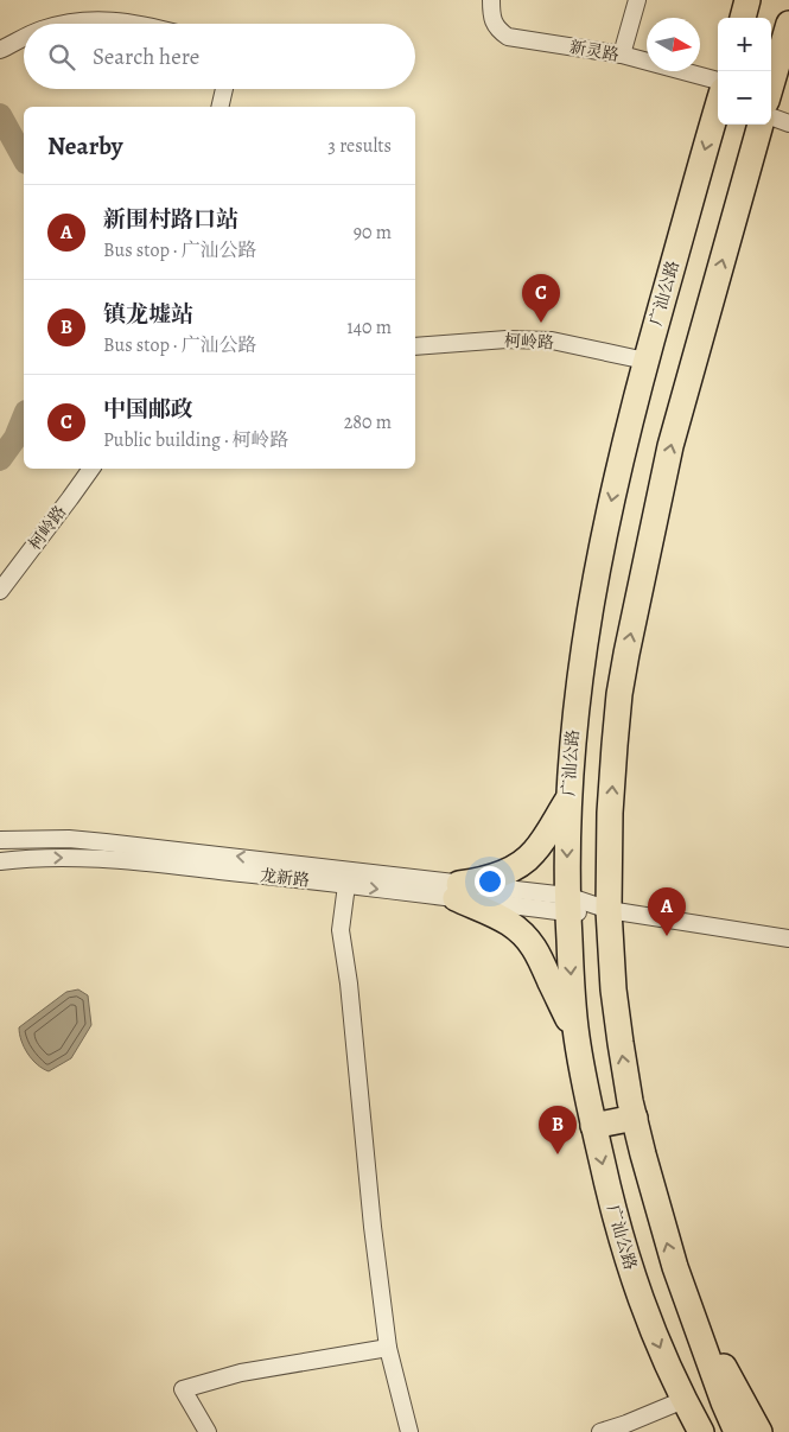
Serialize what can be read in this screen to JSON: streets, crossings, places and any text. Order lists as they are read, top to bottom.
{
  "streets": {
    "highway": ["广汕公路"],
    "street": ["新灵路", "柯岭路", "龙新路"]
  },
  "crossings": [
    ["广汕公路", "柯岭路"],
    ["广汕公路", "龙新路"]
  ],
  "north": "right",
  "page": {
    "map_buttons": ["+", "−"],
    "search": "Search here",
    "heading": ["Nearby", "3 results"],
    "list": [
      {
        "mark": "A",
        "name": "新围村路口站",
        "note": "Bus stop · 广汕公路",
        "value": "90 m"
      },
      {
        "mark": "B",
        "name": "镇龙墟站",
        "note": "Bus stop · 广汕公路",
        "value": "140 m"
      },
      {
        "mark": "C",
        "name": "中国邮政",
        "note": "Public building · 柯岭路",
        "value": "280 m"
      }
    ],
    "pins": ["C", "A", "B"]
  }
}
